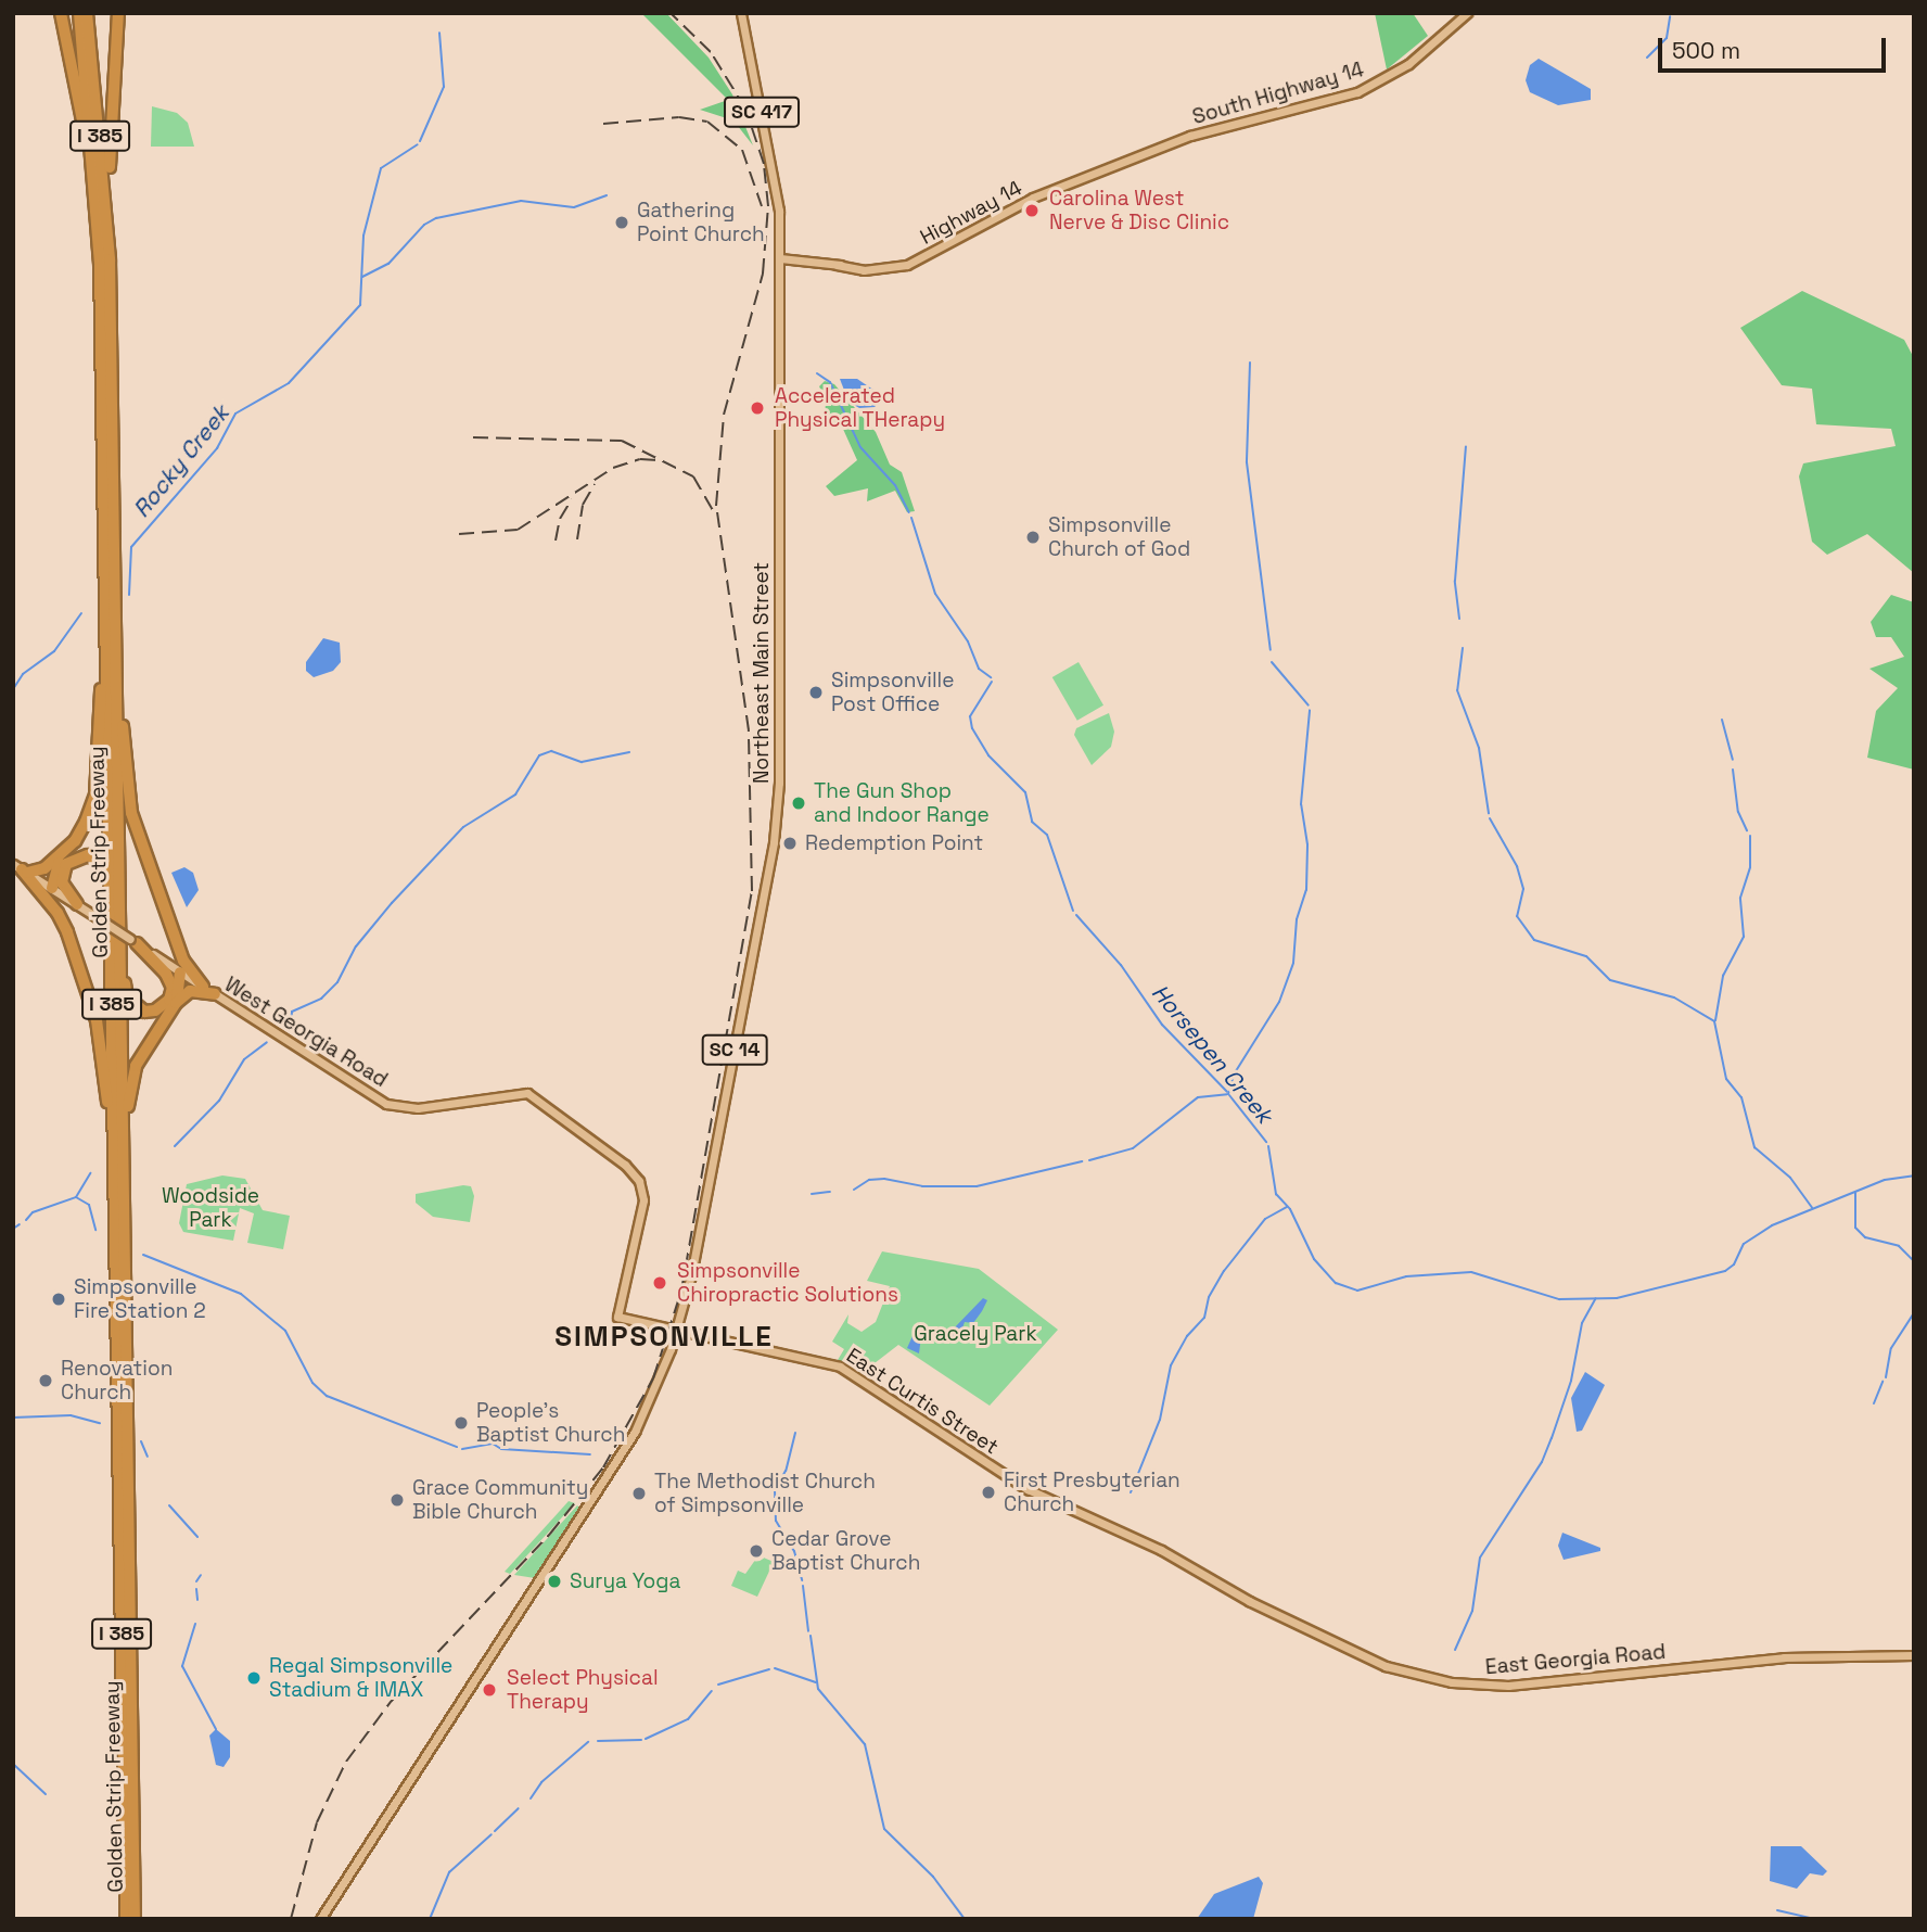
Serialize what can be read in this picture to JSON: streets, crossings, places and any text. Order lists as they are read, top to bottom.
{
  "streets": {
    "highway": ["I 385", "Golden Strip Freeway"],
    "main road": [
      "South Highway 14",
      "SC 417",
      "Highway 14",
      "Northeast Main Street",
      "West Georgia Road",
      "SC 14",
      "East Curtis Street",
      "East Georgia Road"
    ]
  },
  "crossings": [
    ["South Highway 14", "Highway 14"],
    ["Highway 14", "Northeast Main Street"],
    ["Northeast Main Street", "SC 14"],
    ["Northeast Main Street", "East Curtis Street"],
    ["West Georgia Road", "East Curtis Street"],
    ["SC 14", "East Curtis Street"],
    ["East Curtis Street", "East Georgia Road"]
  ],
  "districts": ["SIMPSONVILLE"],
  "water": ["Rocky Creek", "Horsepen Creek"],
  "parks": ["Woodside Park", "Gracely Park"],
  "places": [
    "Carolina West Nerve & Disc Clinic",
    "Gathering Point Church",
    "Accelerated Physical THerapy",
    "Simpsonville Church of God",
    "Simpsonville Post Office",
    "The Gun Shop and Indoor Range",
    "Redemption Point",
    "Simpsonville Chiropractic Solutions",
    "Simpsonville Fire Station 2",
    "Renovation Church",
    "People's Baptist Church",
    "First Presbyterian Church",
    "The Methodist Church of Simpsonville",
    "Grace Community Bible Church",
    "Cedar Grove Baptist Church",
    "Surya Yoga",
    "Regal Simpsonville Stadium & IMAX",
    "Select Physical Therapy"
  ],
  "scale_bar": "500 m"
}
